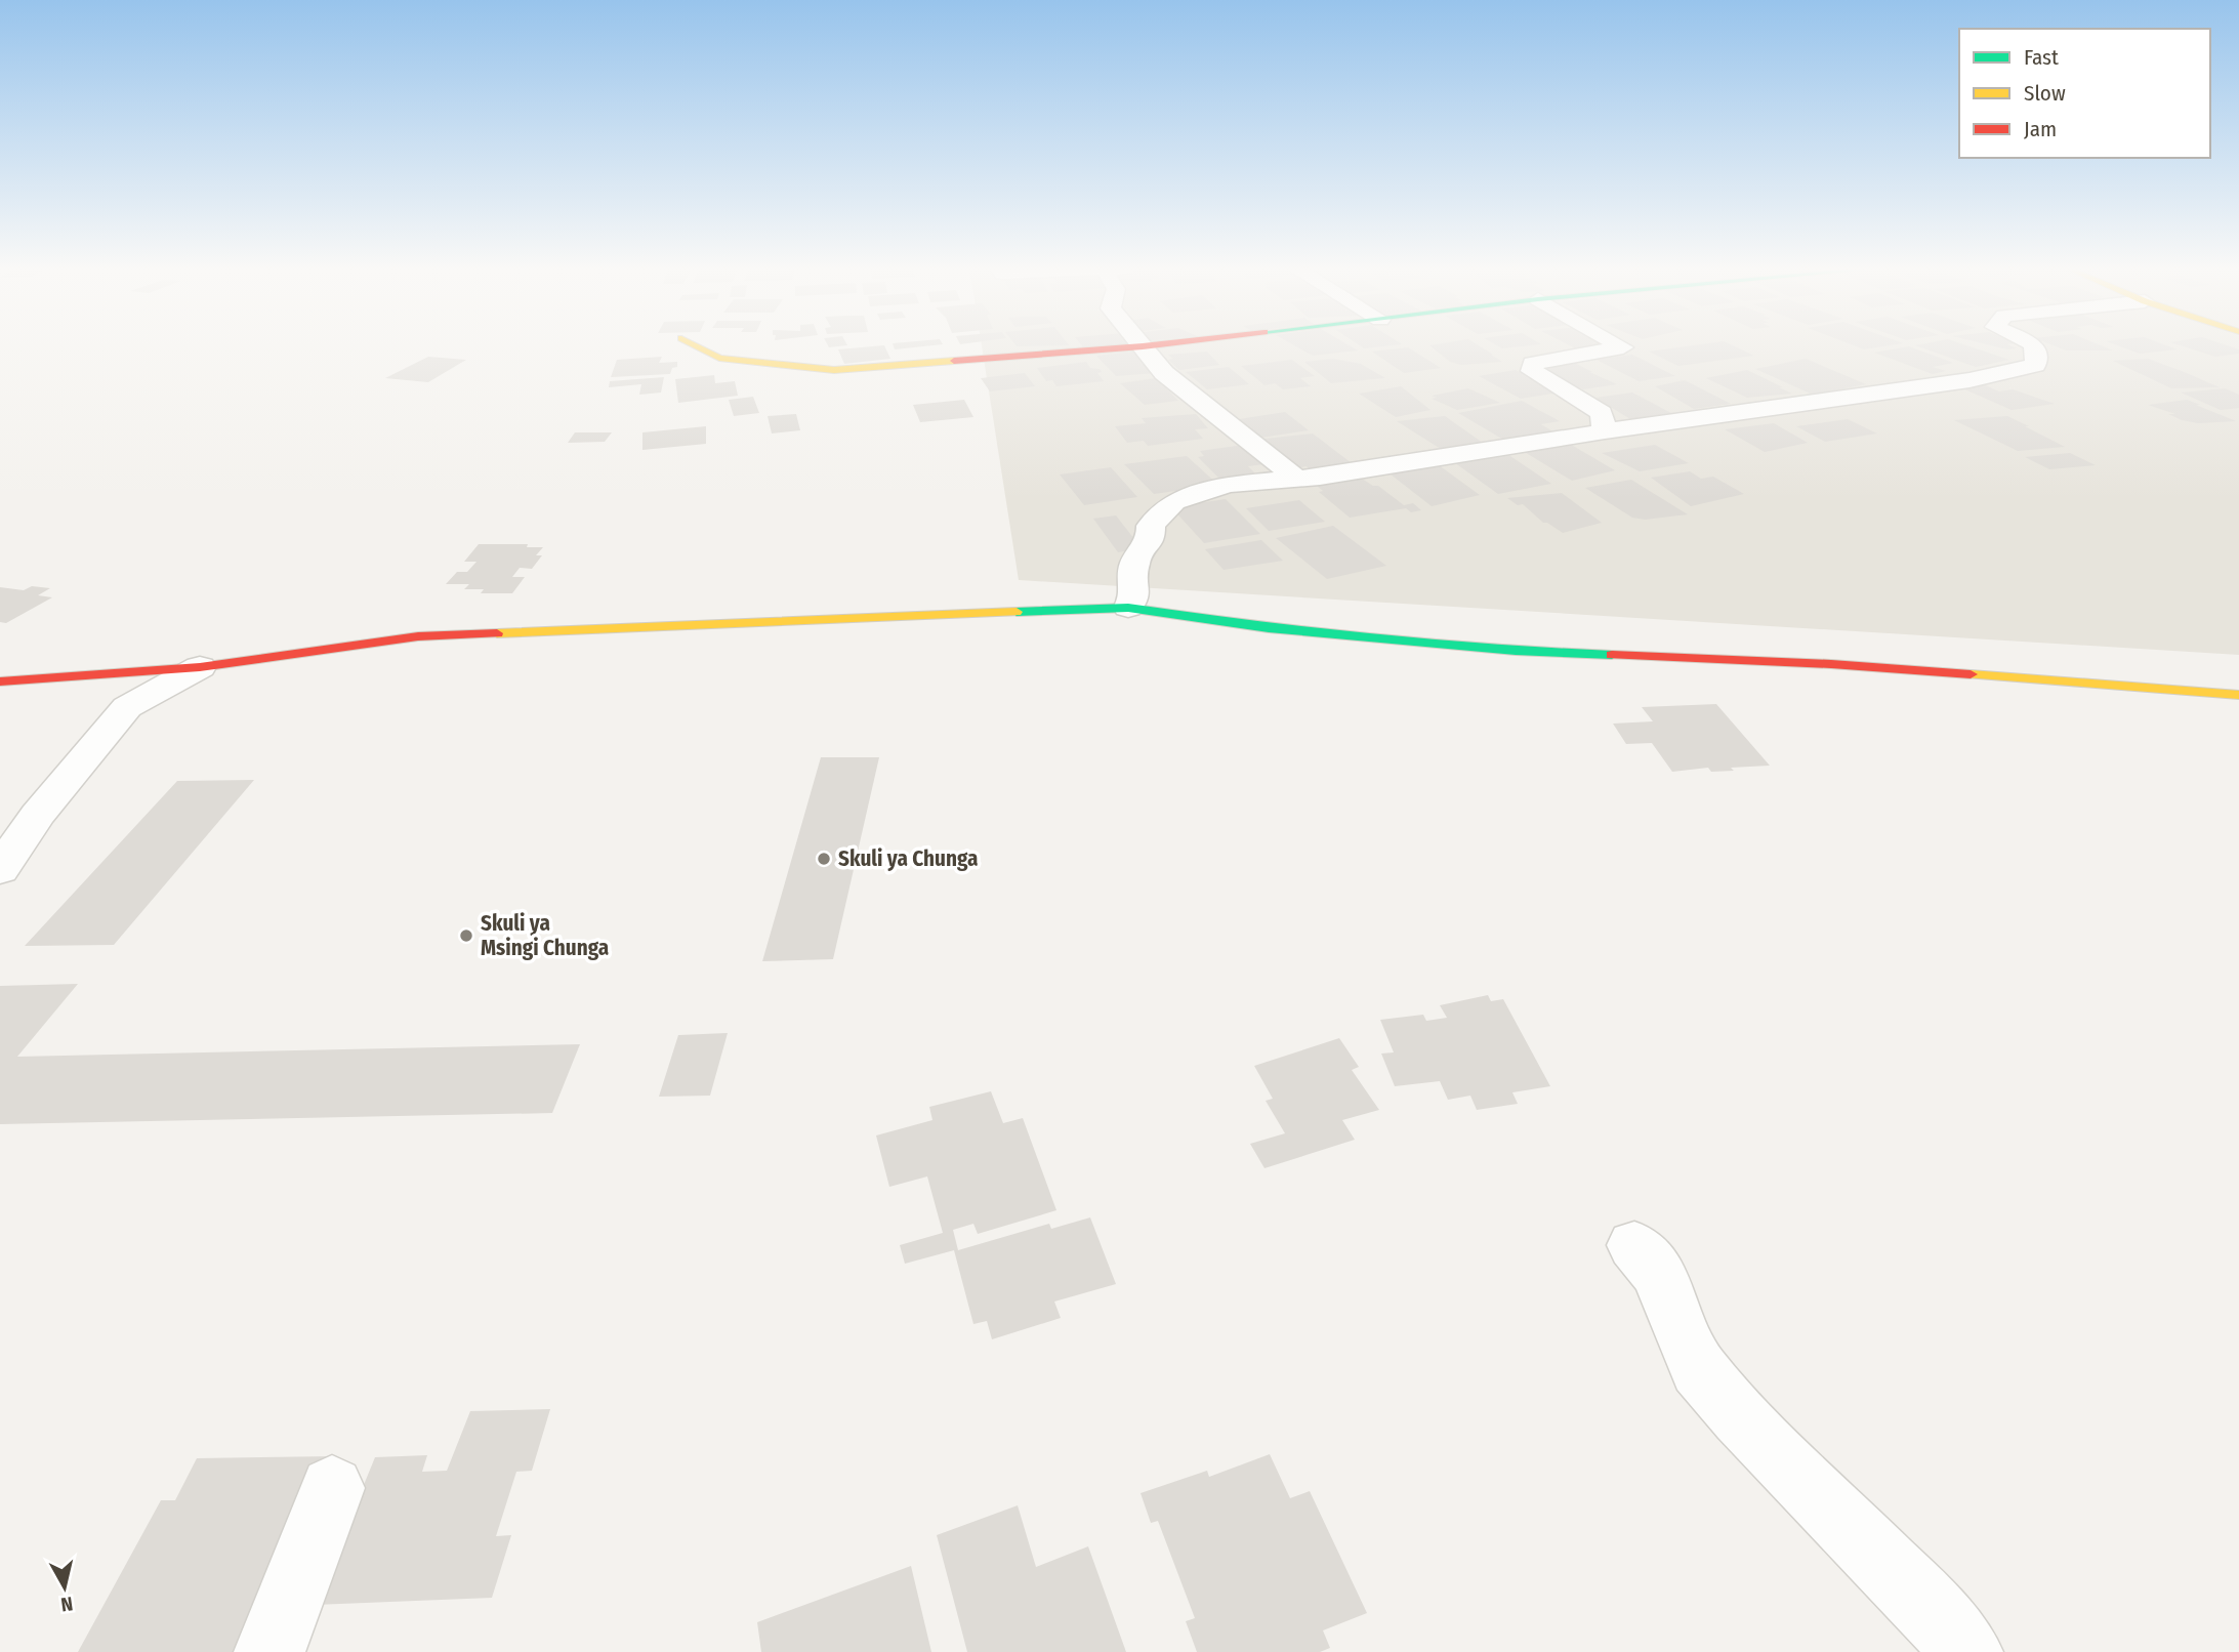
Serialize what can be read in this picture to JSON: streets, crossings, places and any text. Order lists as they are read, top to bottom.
{
  "places": ["Skuli ya Chunga", "Skuli ya Msingi Chunga"],
  "legend": ["Fast", "Slow", "Jam"],
  "north": "bottom"
}
